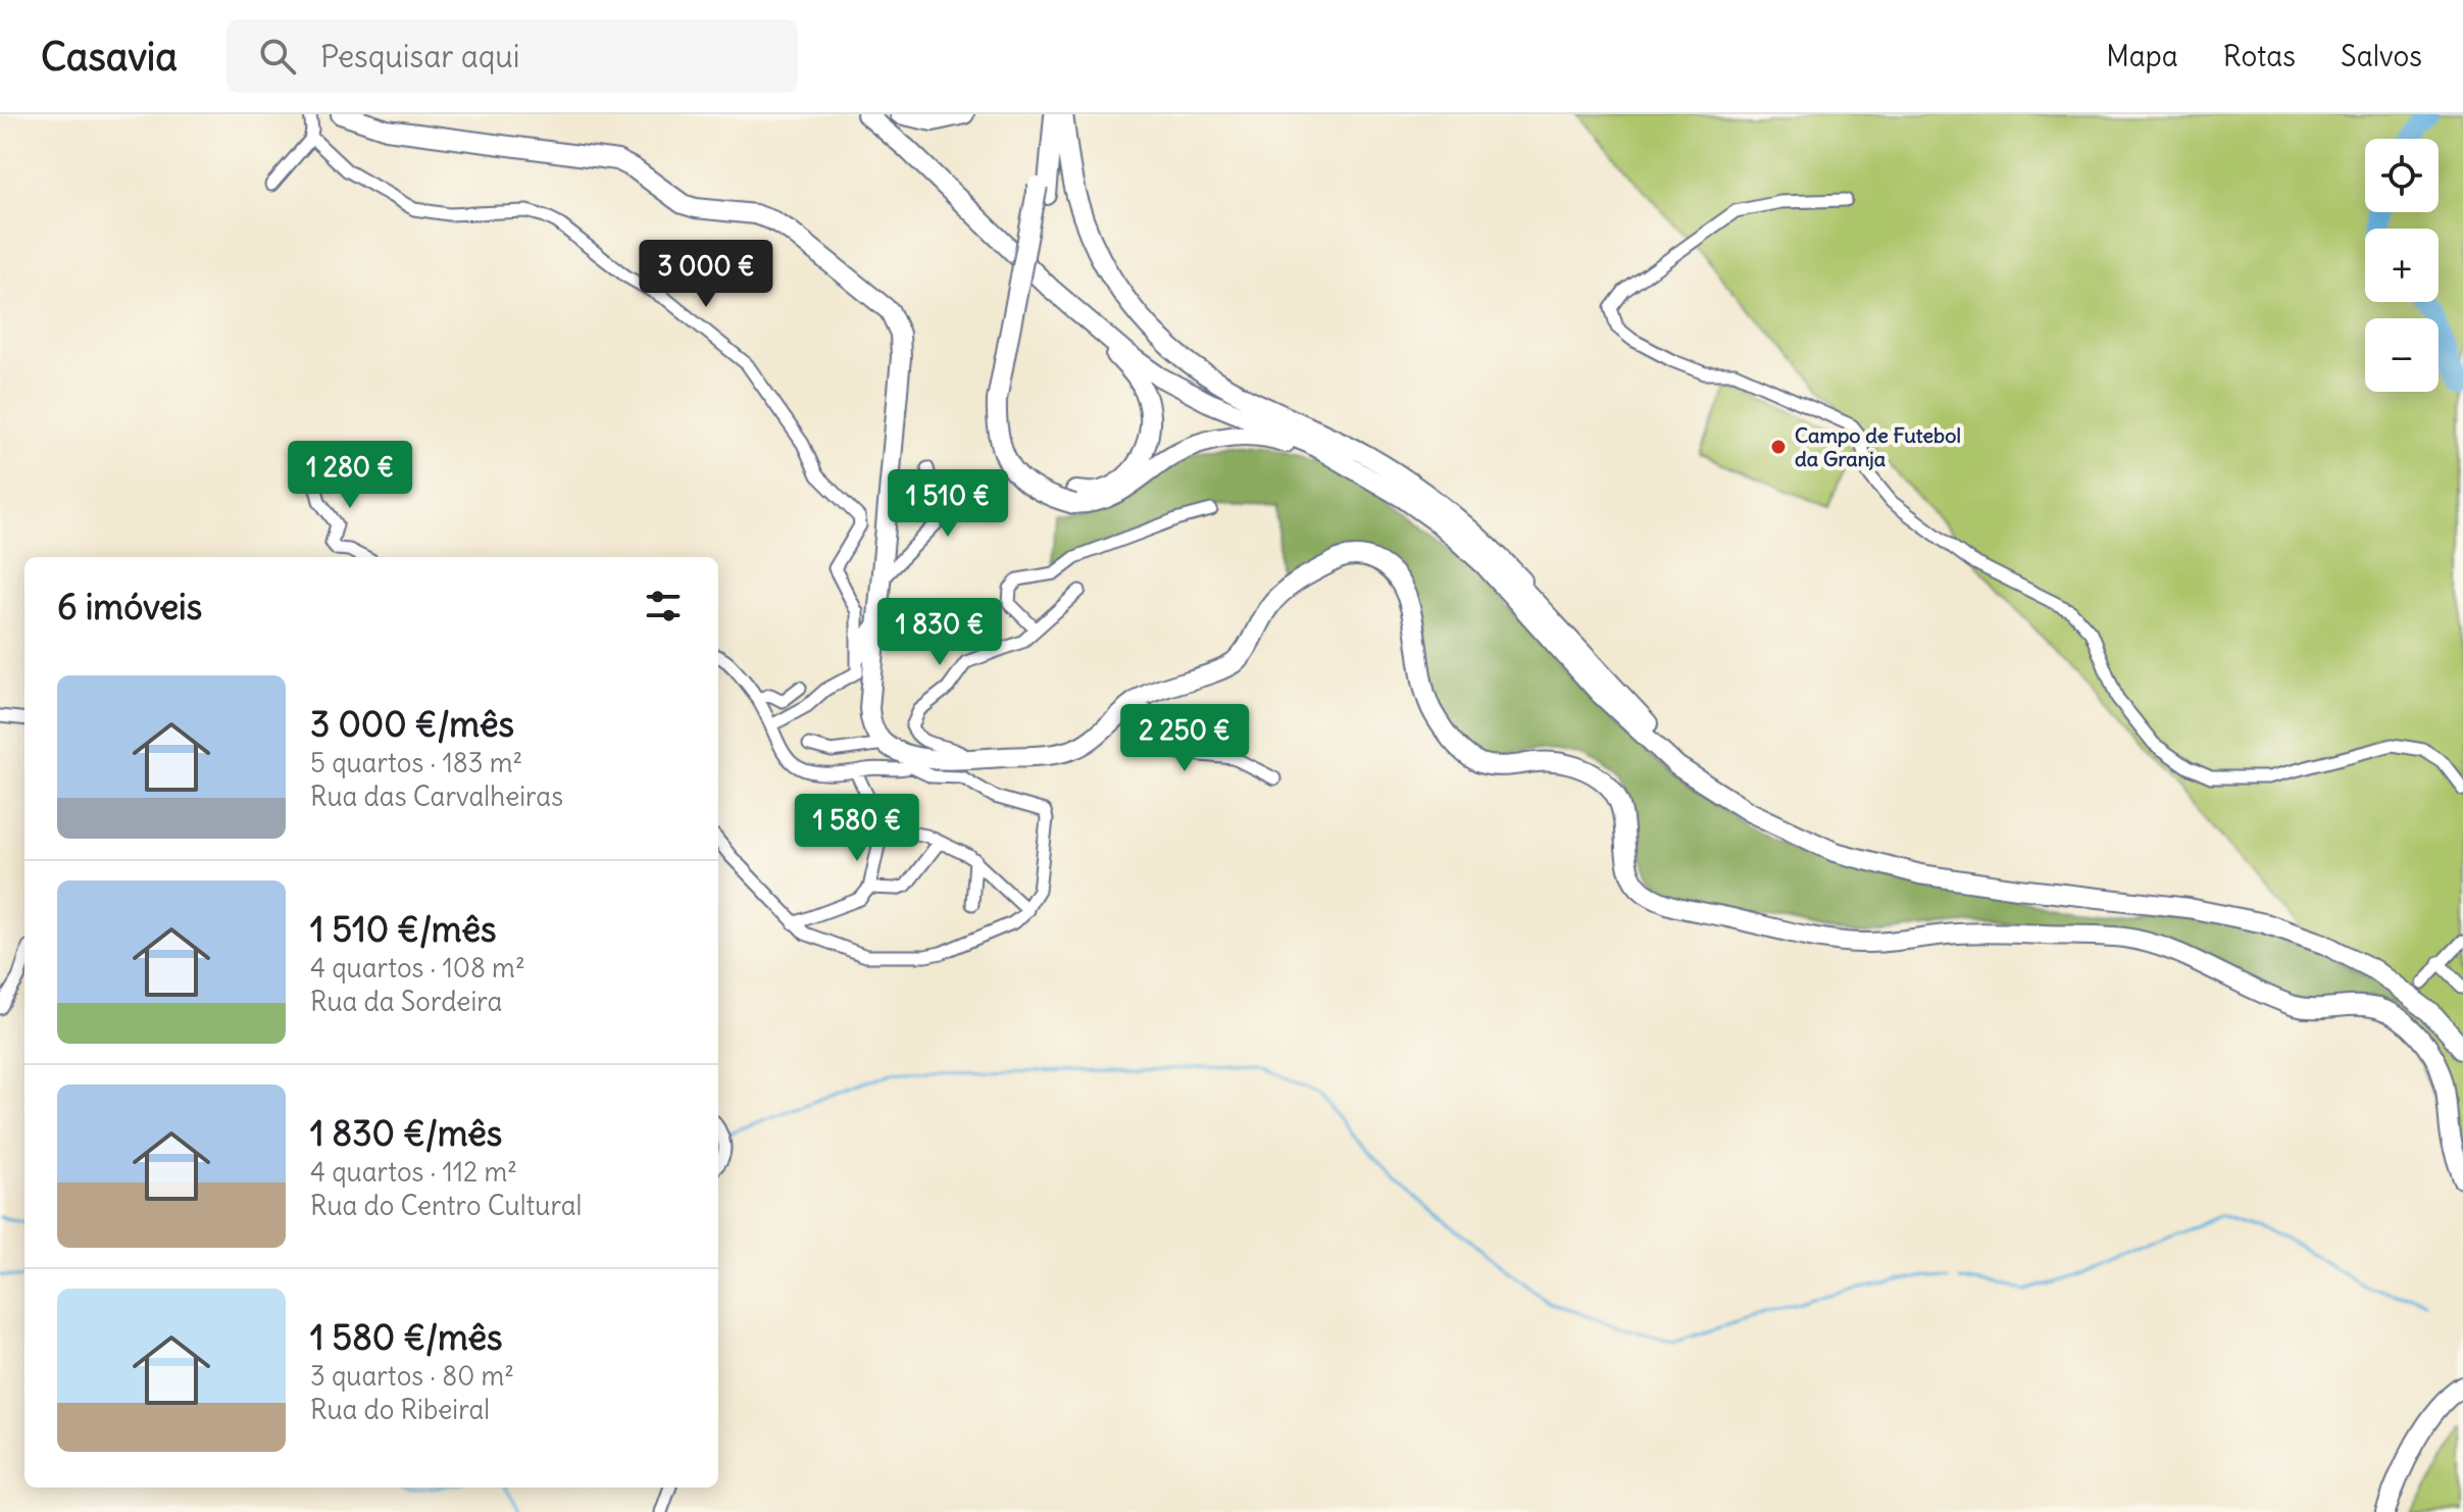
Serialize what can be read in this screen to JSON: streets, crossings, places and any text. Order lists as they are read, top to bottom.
{
  "places": ["Campo de Futebol da Granja"],
  "page": {
    "header": "Casavia",
    "search": "Pesquisar aqui",
    "nav": ["Mapa", "Rotas", "Salvos"],
    "map_buttons": ["+", "−"],
    "price": [
      "3 000 €",
      "1 280 €",
      "1 510 €",
      "1 830 €",
      "2 250 €",
      "1 580 €"
    ],
    "heading": "6 imóveis",
    "list": [
      {
        "name": "3 000 €/mês",
        "note": "5 quartos · 183 m² · Rua das Carvalheiras"
      },
      {
        "name": "1 510 €/mês",
        "note": "4 quartos · 108 m² · Rua da Sordeira"
      },
      {
        "name": "1 830 €/mês",
        "note": "4 quartos · 112 m² · Rua do Centro Cultural"
      },
      {
        "name": "1 580 €/mês",
        "note": "3 quartos · 80 m² · Rua do Ribeiral"
      }
    ]
  }
}
